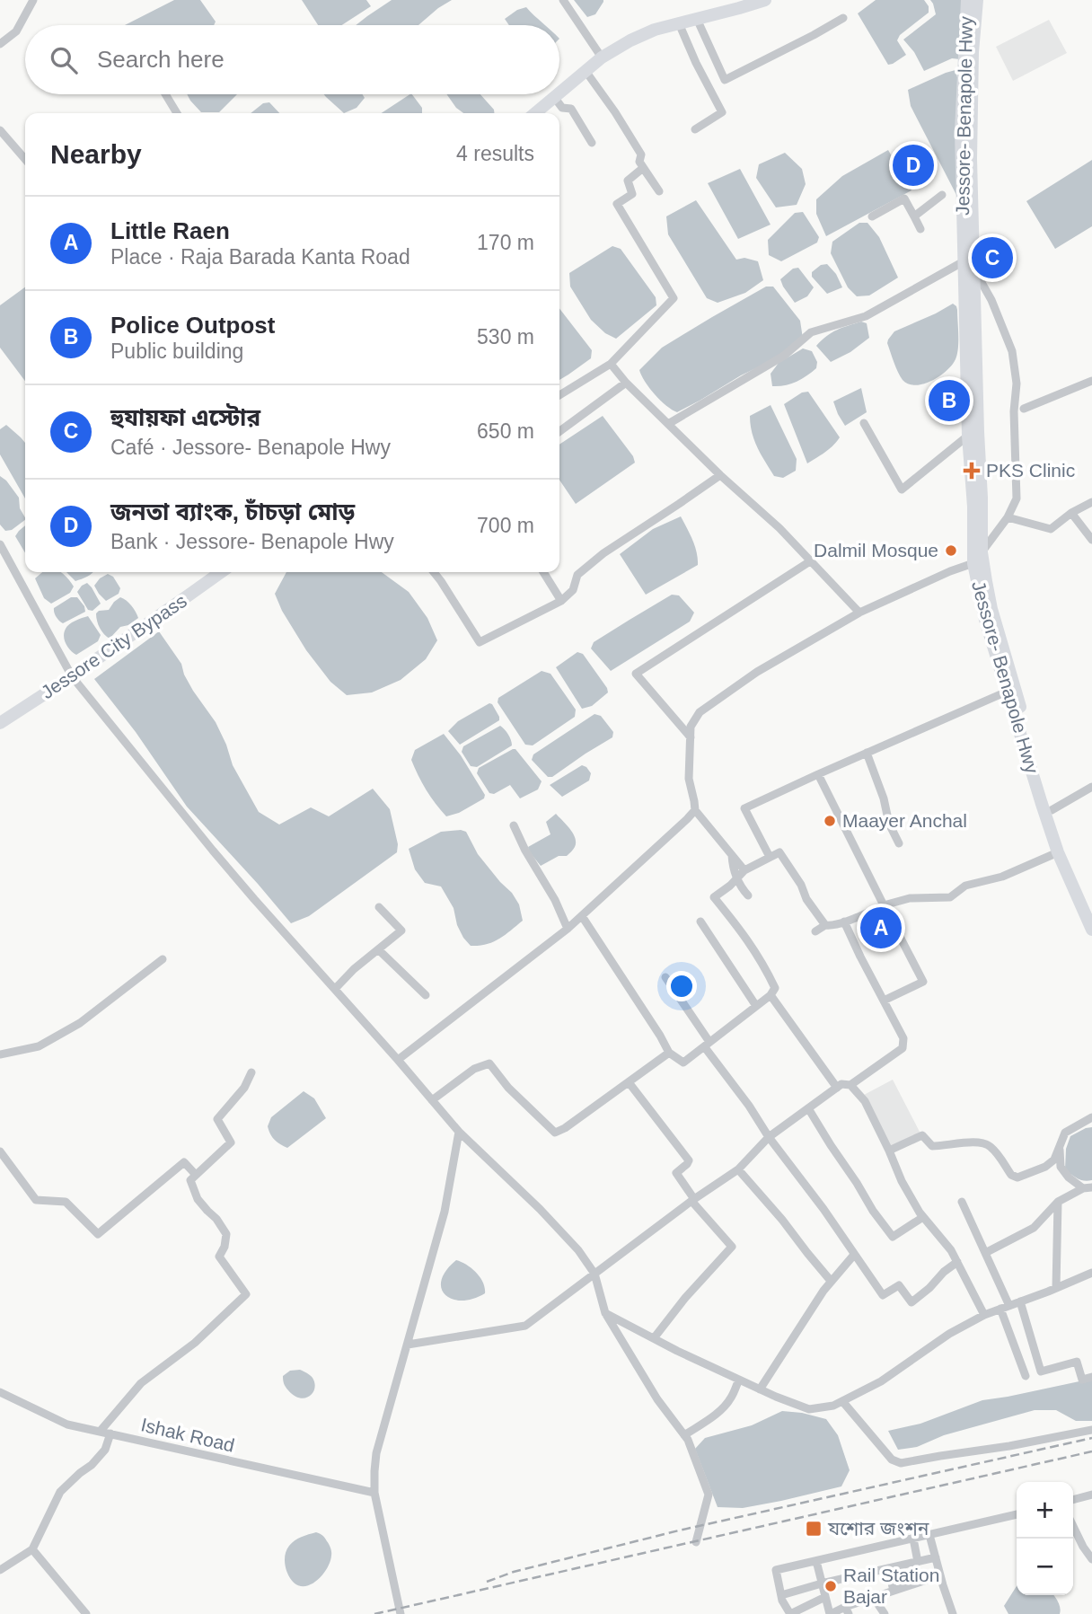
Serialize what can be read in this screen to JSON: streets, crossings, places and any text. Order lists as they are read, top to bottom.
{
  "streets": {
    "highway": ["Jessore- Benapole Hwy", "Jessore City Bypass"],
    "street": ["Ishak Road"]
  },
  "places": {
    "health": ["PKS Clinic"],
    "other": ["Dalmil Mosque", "Maayer Anchal", "Rail Station Bajar"],
    "transit": ["যশোর জংশন"]
  },
  "page": {
    "search": "Search here",
    "heading": ["Nearby", "4 results"],
    "pins": [
      "D",
      "C",
      "B",
      "A"
    ],
    "list": [
      {
        "mark": "A",
        "name": "Little Raen",
        "note": "Place · Raja Barada Kanta Road",
        "value": "170 m"
      },
      {
        "mark": "B",
        "name": "Police Outpost",
        "note": "Public building",
        "value": "530 m"
      },
      {
        "mark": "C",
        "name": "হুযায়ফা এস্টোর",
        "note": "Café · Jessore- Benapole Hwy",
        "value": "650 m"
      },
      {
        "mark": "D",
        "name": "জনতা ব্যাংক, চাঁচড়া মোড়",
        "note": "Bank · Jessore- Benapole Hwy",
        "value": "700 m"
      }
    ],
    "map_buttons": ["+", "−"]
  }
}
